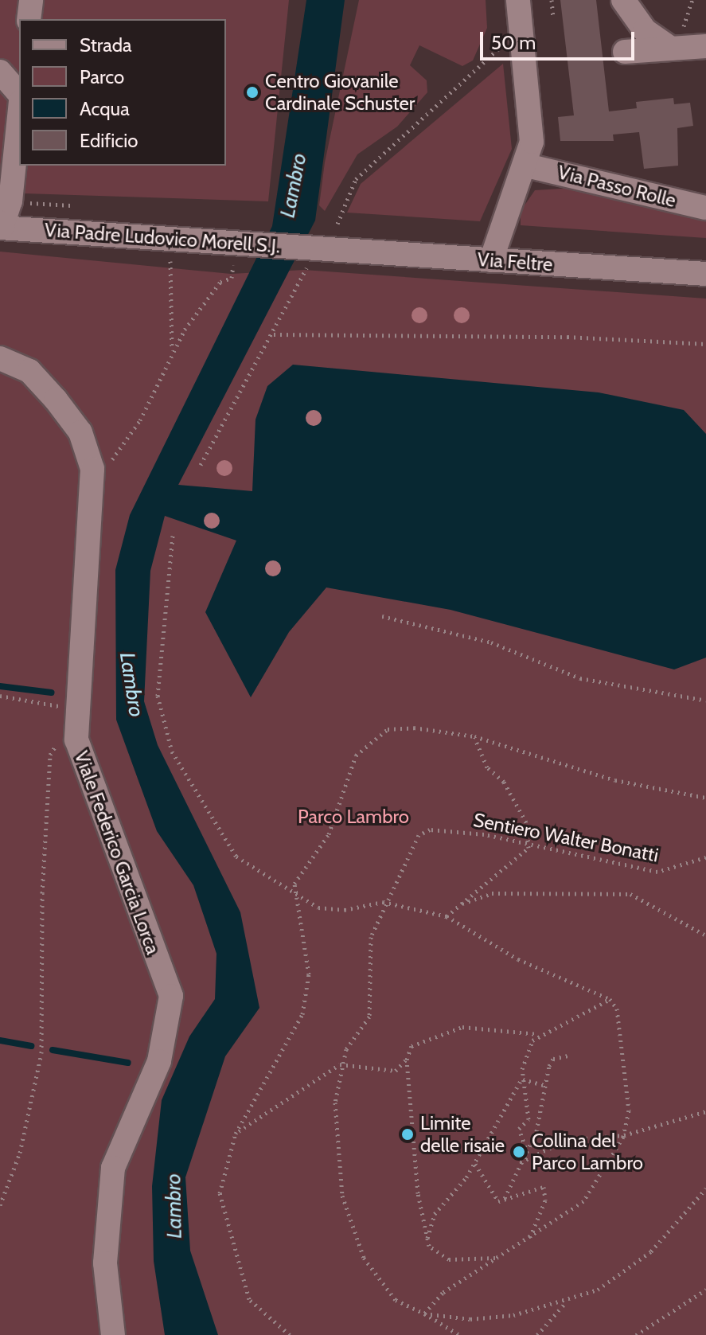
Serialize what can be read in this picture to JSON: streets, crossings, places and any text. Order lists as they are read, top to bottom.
{
  "streets": {
    "street": [
      "Via Passo Rolle",
      "Via Padre Ludovico Morell S.J.",
      "Via Feltre",
      "Viale Federico Garcia Lorca"
    ],
    "path": ["Sentiero Walter Bonatti"]
  },
  "crossings": [
    ["Via Padre Ludovico Morell S.J.", "Via Feltre"]
  ],
  "water": ["Lambro"],
  "parks": ["Parco Lambro"],
  "places": ["Centro Giovanile Cardinale Schuster", "Limite delle risaie", "Collina del Parco Lambro"],
  "legend": [
    "Strada",
    "Parco",
    "Acqua",
    "Edificio"
  ],
  "scale_bar": "50 m"
}
